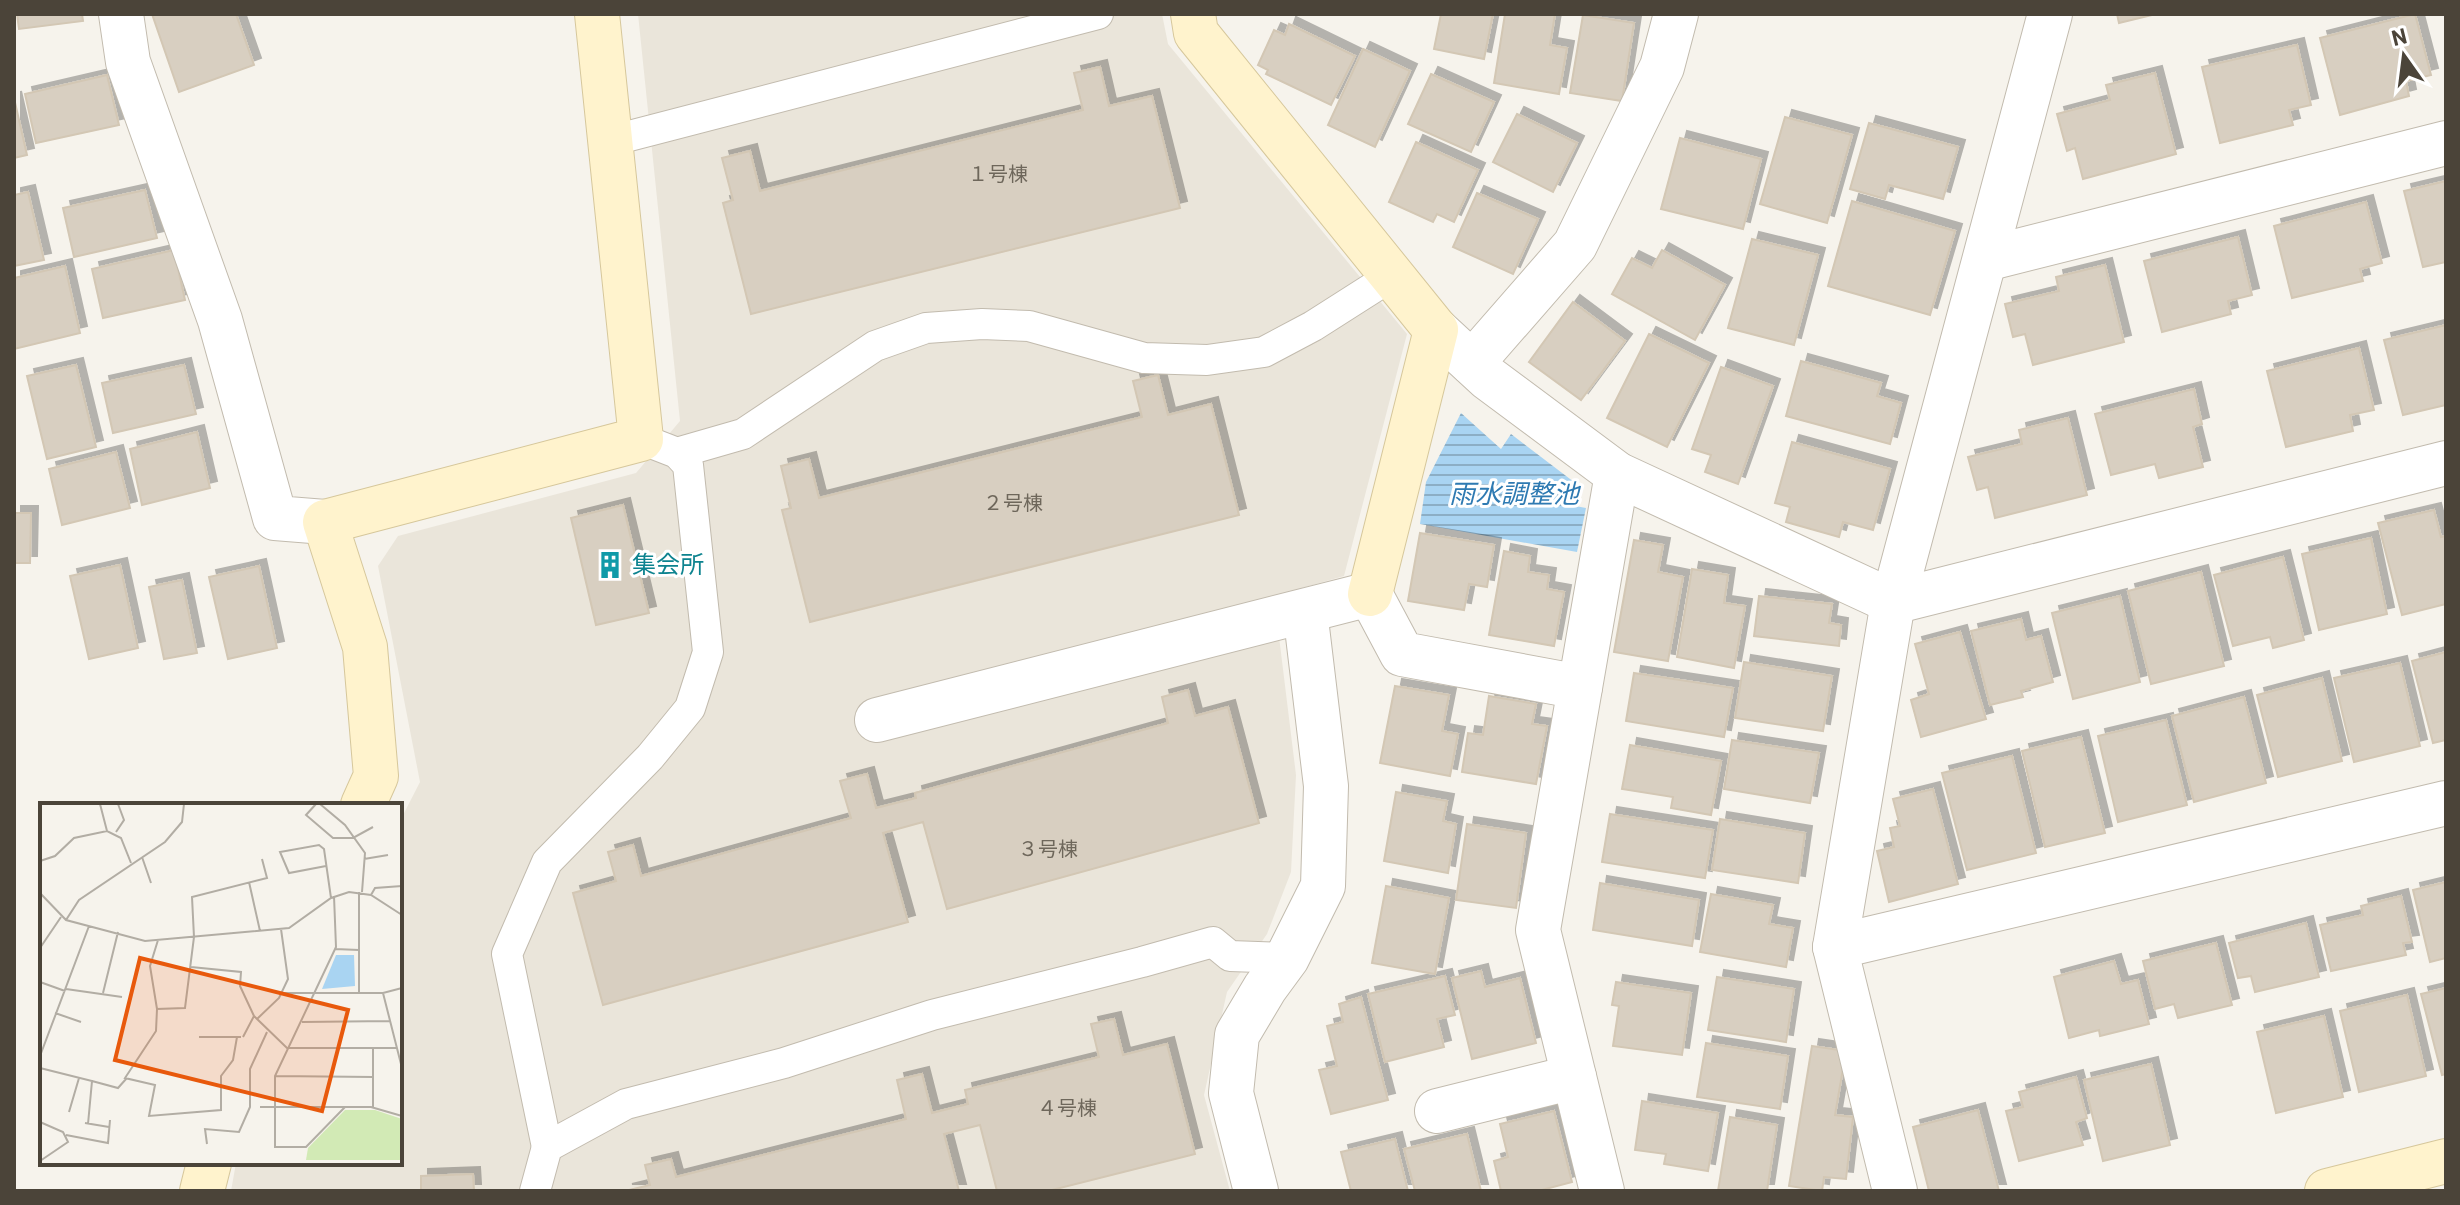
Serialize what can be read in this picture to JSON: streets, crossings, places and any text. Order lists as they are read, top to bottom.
{
  "water": ["雨水調整池"],
  "places": {
    "building": ["集会所"]
  },
  "house_numbers": [
    "１号棟",
    "２号棟",
    "３号棟",
    "４号棟"
  ],
  "north": "top"
}
